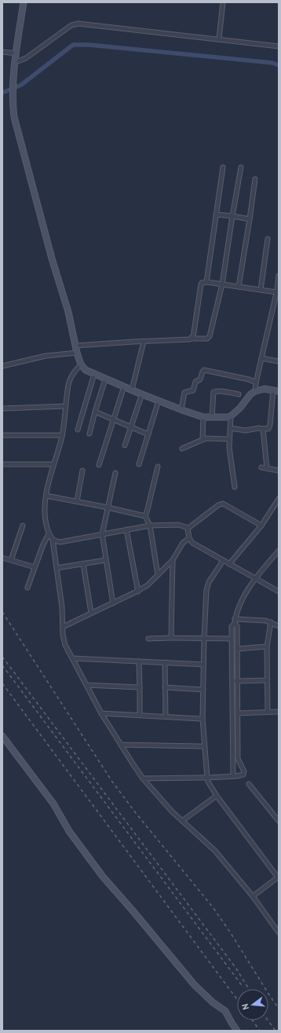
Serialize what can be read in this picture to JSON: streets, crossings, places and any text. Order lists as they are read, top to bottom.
{
  "north": "left"
}
